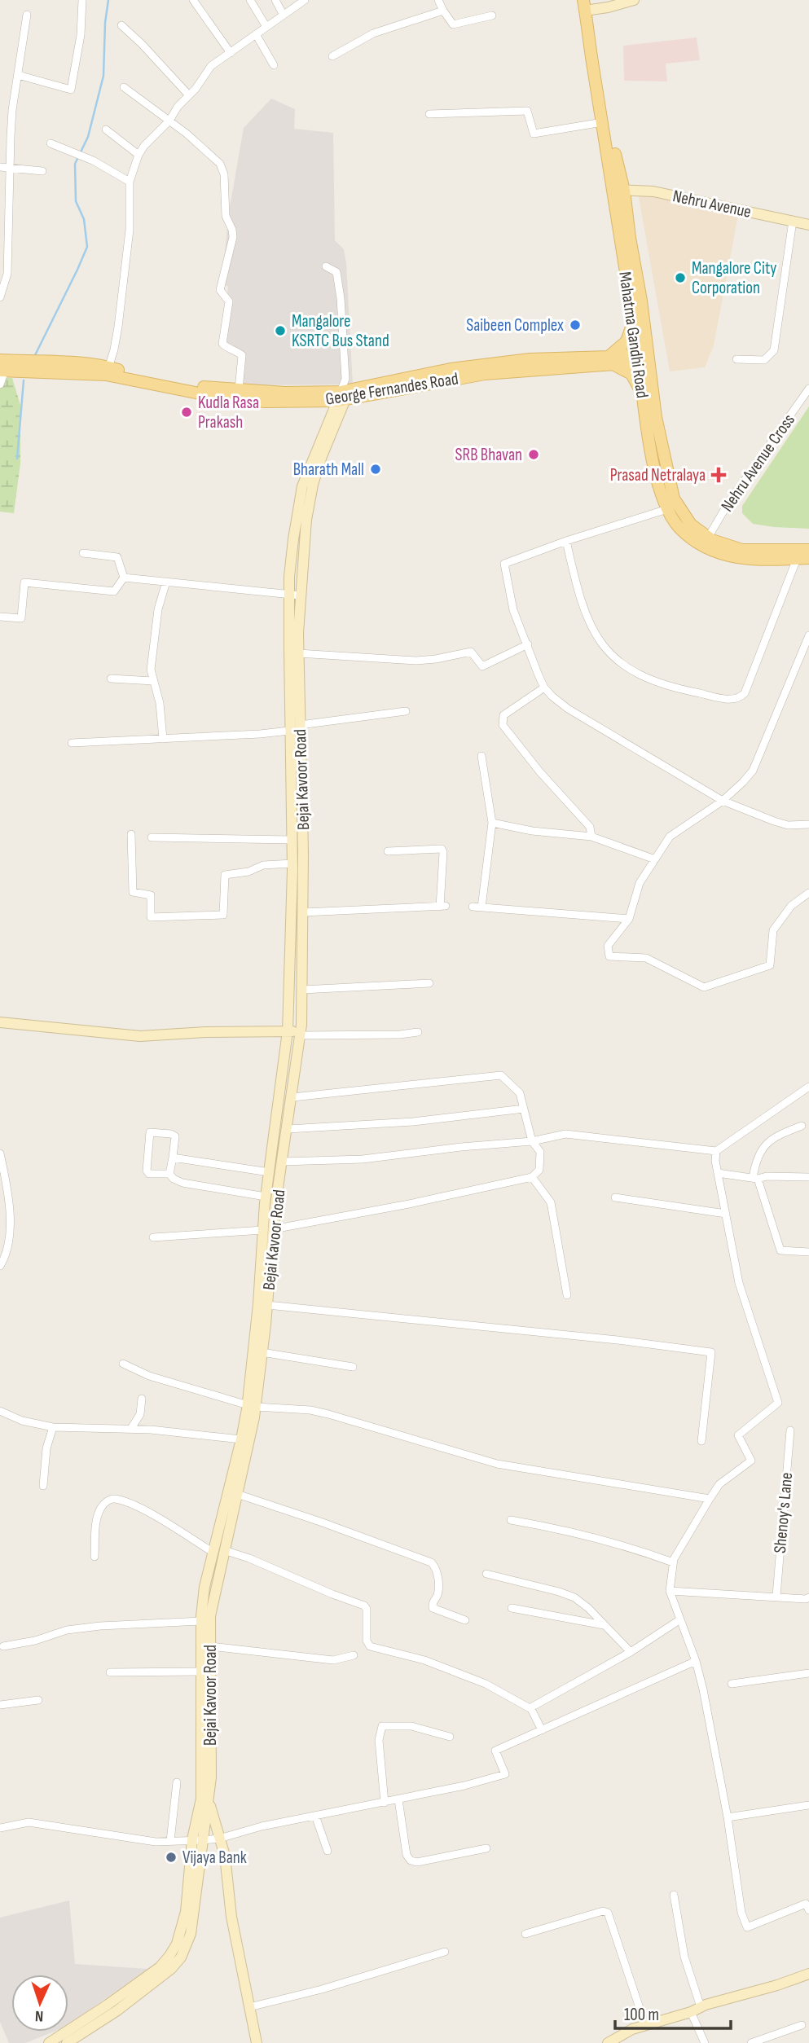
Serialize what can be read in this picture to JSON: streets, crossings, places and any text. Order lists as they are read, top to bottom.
{
  "streets": {
    "main road": [
      "Nehru Avenue",
      "Mahatma Gandhi Road",
      "George Fernandes Road",
      "Bejai Kavoor Road"
    ],
    "street": ["Nehru Avenue Cross", "Shenoy's Lane"]
  },
  "crossings": [
    ["Nehru Avenue", "Mahatma Gandhi Road"],
    ["Mahatma Gandhi Road", "George Fernandes Road"],
    ["Mahatma Gandhi Road", "Nehru Avenue Cross"],
    ["George Fernandes Road", "Bejai Kavoor Road"]
  ],
  "places": {
    "other": [
      "Mangalore City Corporation",
      "Saibeen Complex",
      "Mangalore KSRTC Bus Stand",
      "Kudla Rasa Prakash",
      "SRB Bhavan",
      "Bharath Mall",
      "Vijaya Bank"
    ],
    "health": ["Prasad Netralaya"]
  },
  "scale_bar": "100 m",
  "north": "bottom"
}
